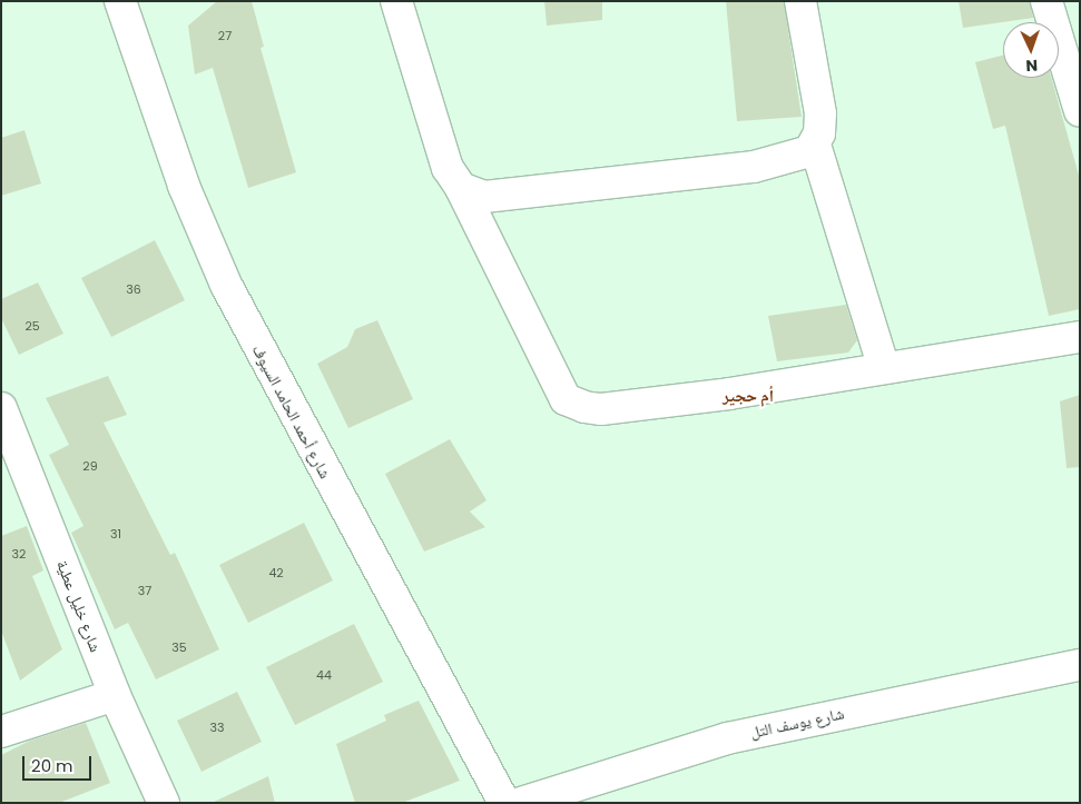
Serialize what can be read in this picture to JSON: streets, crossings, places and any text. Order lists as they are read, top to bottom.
{
  "streets": {
    "street": ["شارع أحمد الحامد السيوف", "شارع خليل عطية", "شارع يوسف التل"]
  },
  "districts": ["أم حجير"],
  "house_numbers": [
    "27",
    "36",
    "25",
    "29",
    "31",
    "32",
    "42",
    "37",
    "35",
    "44",
    "33"
  ],
  "scale_bar": "20 m",
  "north": "bottom"
}
